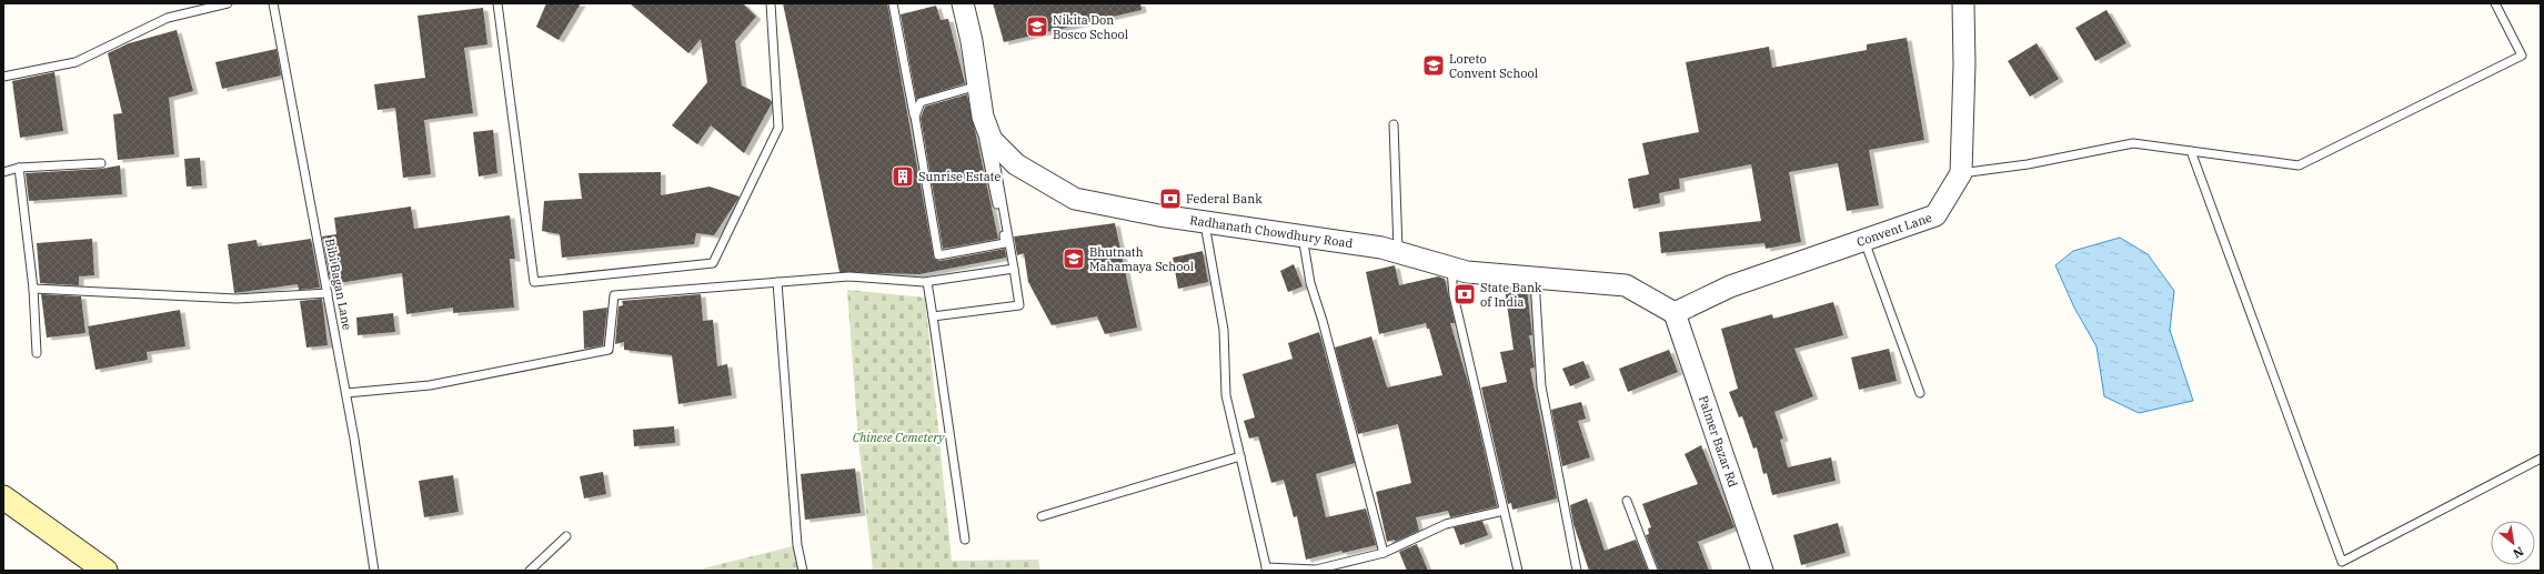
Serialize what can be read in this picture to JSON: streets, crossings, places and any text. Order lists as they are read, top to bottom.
{
  "streets": {
    "street": ["Convent Lane", "Radhanath Chowdhury Road", "Palmer Bazar Rd"],
    "lane": ["Bibi Bagan Lane"]
  },
  "crossings": [
    ["Convent Lane", "Radhanath Chowdhury Road"],
    ["Convent Lane", "Palmer Bazar Rd"],
    ["Radhanath Chowdhury Road", "Palmer Bazar Rd"]
  ],
  "parks": ["Chinese Cemetery"],
  "places": {
    "school or university": ["Nikita Don Bosco School", "Loreto Convent School", "Bhutnath Mahamaya School"],
    "building": ["Sunrise Estate"],
    "bank": ["Federal Bank", "State Bank of India"]
  },
  "north": "bottom right"
}
